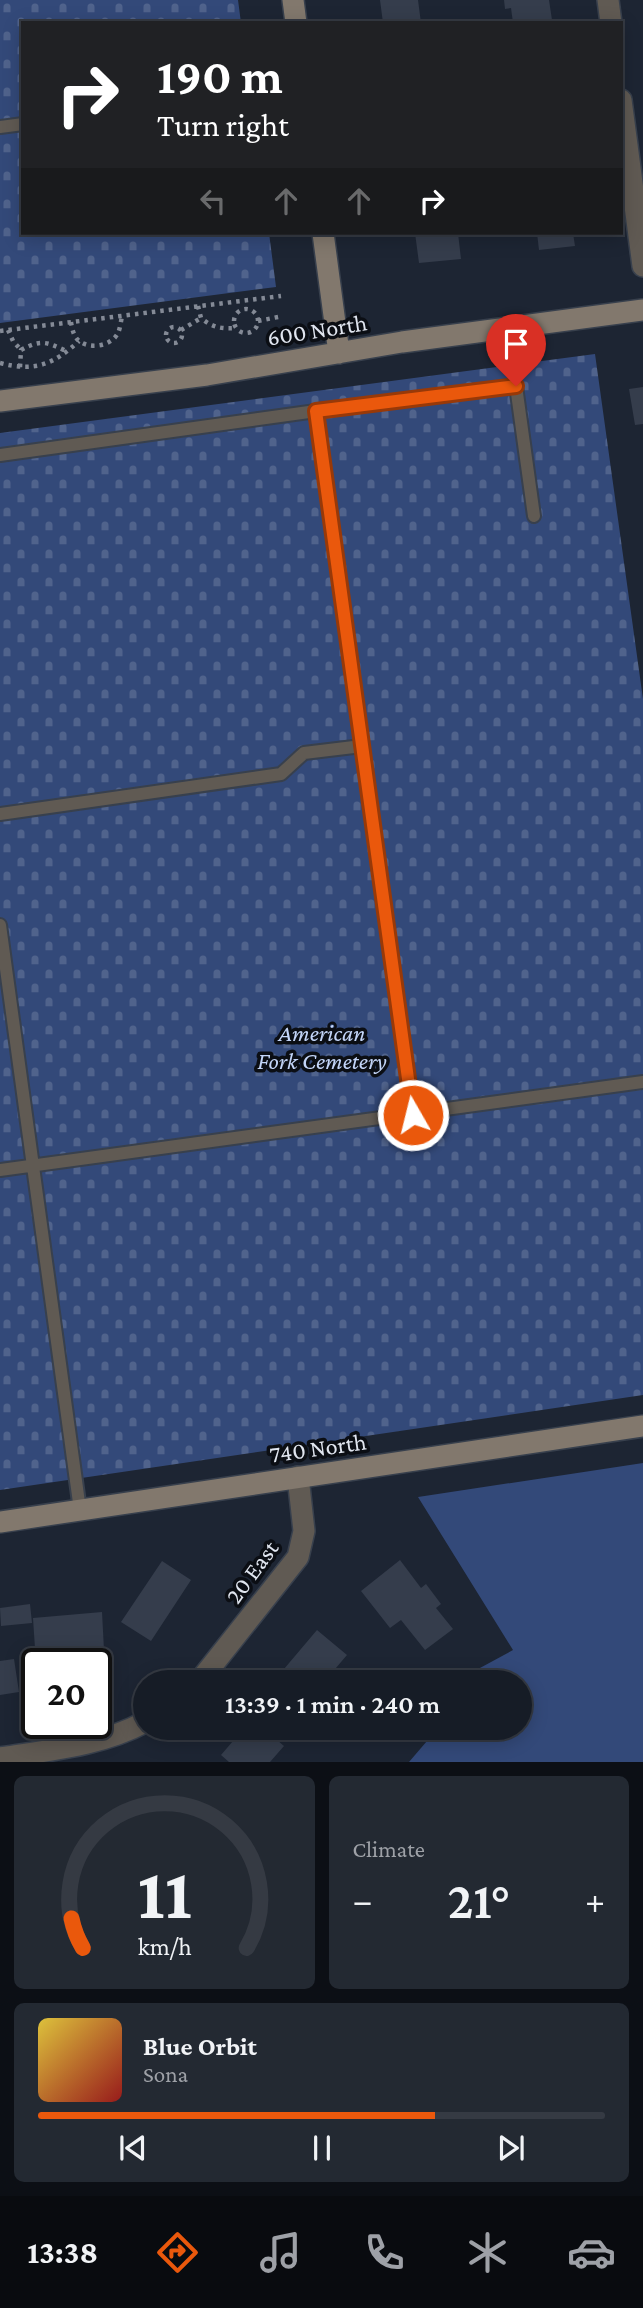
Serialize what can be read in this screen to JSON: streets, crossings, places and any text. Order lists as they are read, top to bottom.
{
  "streets": {
    "street": ["600 North", "740 North", "20 East"]
  },
  "crossings": [
    ["740 North", "20 East"]
  ],
  "parks": ["American Fork Cemetery"],
  "page": {
    "turn": ["190 m", "Turn right"],
    "limit": "20",
    "trip": "13:39 · 1 min · 240 m",
    "tile": "Climate",
    "heat": ["−", "21°", "+"],
    "song": ["Blue Orbit", "Sona"],
    "tabs": "13:38",
    "gauge": ["11", "km/h"]
  }
}
